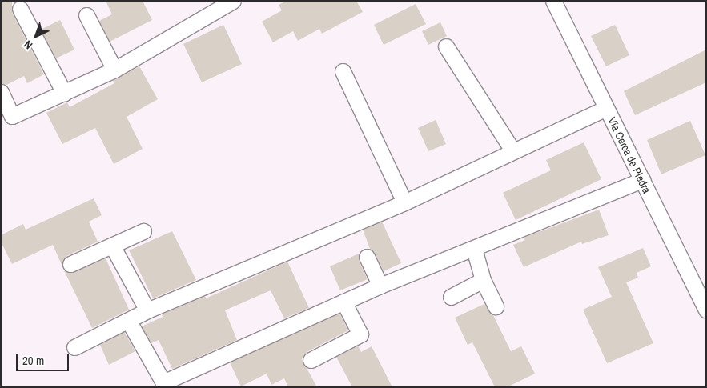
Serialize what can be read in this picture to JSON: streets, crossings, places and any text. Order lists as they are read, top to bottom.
{
  "streets": {
    "street": ["Vía Cerca de Piedra"]
  },
  "scale_bar": "20 m",
  "north": "bottom left"
}
